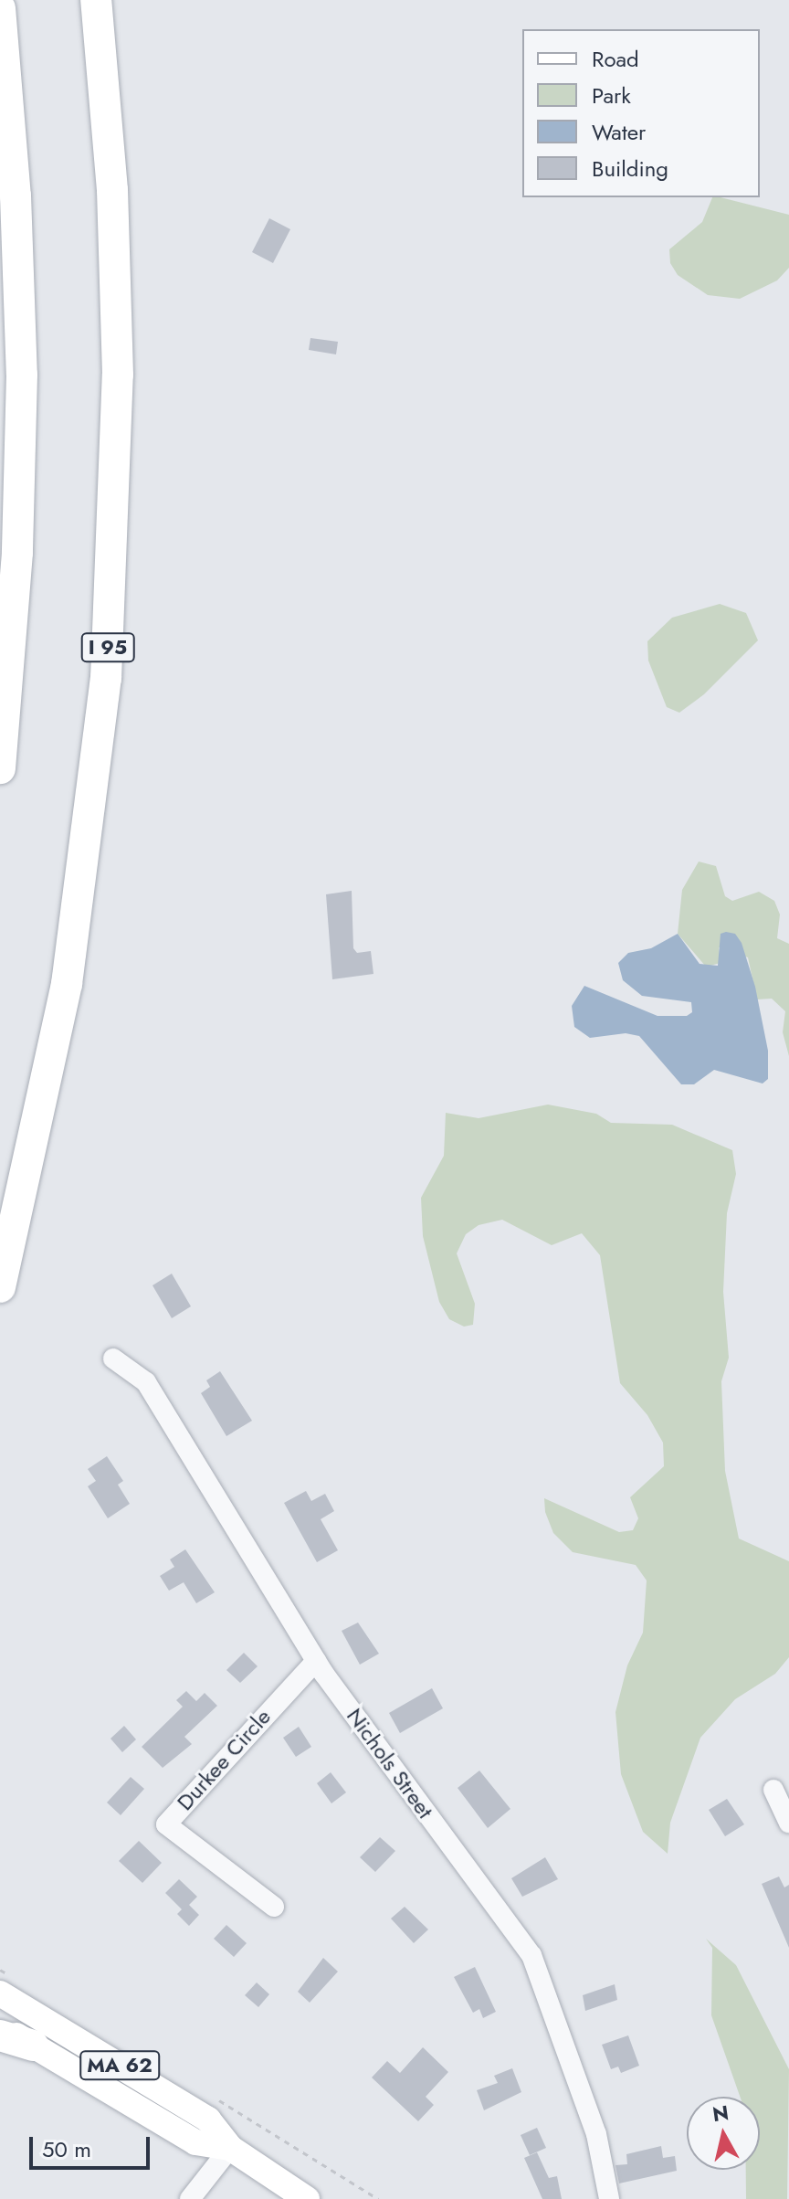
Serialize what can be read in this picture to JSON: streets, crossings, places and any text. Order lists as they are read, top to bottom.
{
  "streets": {
    "highway": ["I 95"],
    "main road": ["MA 62"],
    "street": ["Durkee Circle", "Nichols Street"]
  },
  "crossings": [
    ["Durkee Circle", "Nichols Street"]
  ],
  "legend": [
    "Road",
    "Park",
    "Water",
    "Building"
  ],
  "scale_bar": "50 m",
  "north": "top"
}
